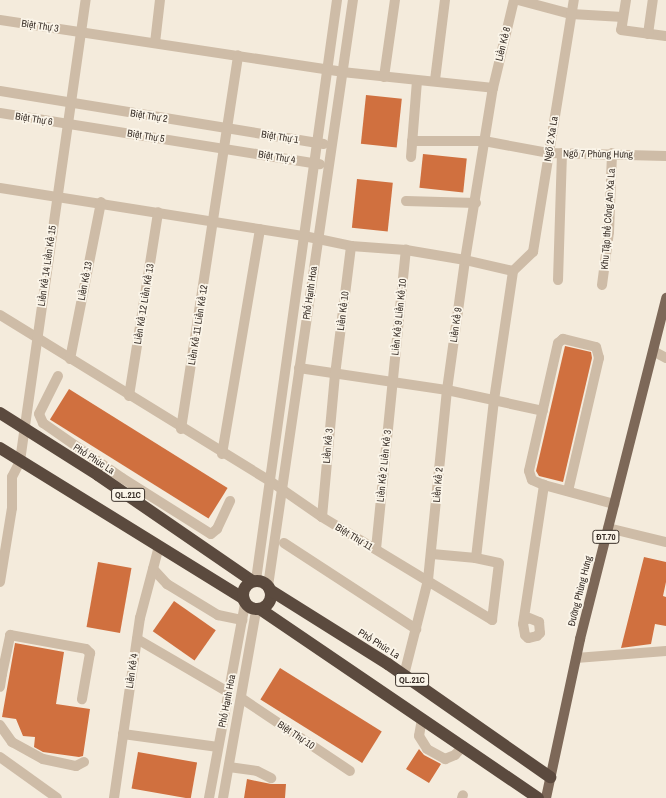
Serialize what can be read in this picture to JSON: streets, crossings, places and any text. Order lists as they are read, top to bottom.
{
  "streets": {
    "highway": ["Phố Phúc La", "QL.21C"],
    "main road": ["ĐT.70", "Đường Phùng Hưng"],
    "street": [
      "Biệt Thự 3",
      "Liền Kề 8",
      "Biệt Thự 2",
      "Biệt Thự 6",
      "Biệt Thự 5",
      "Biệt Thự 1",
      "Ngõ 2 Xa La",
      "Ngõ 7 Phùng Hưng",
      "Biệt Thự 4",
      "Khu Tập thể Công An Xa La",
      "Liền Kề 14 Liền Kề 15",
      "Liền Kề 13",
      "Phố Hạnh Hoa",
      "Liền Kề 12 Liền Kề 13",
      "Liền Kề 10",
      "Liền Kề 9 Liền Kề 10",
      "Liền Kề 11 Liền Kề 12",
      "Liền Kề 9",
      "Liền Kề 3",
      "Liền Kề 2 Liền Kề 3",
      "Liền Kề 2",
      "Biệt Thự 11",
      "Liền Kề 4",
      "Biệt Thự 10"
    ]
  },
  "crossings": [
    ["Biệt Thự 3", "Liền Kề 14 Liền Kề 15"],
    ["Liền Kề 8", "Ngõ 7 Phùng Hưng"],
    ["Liền Kề 8", "Liền Kề 9"],
    ["Biệt Thự 2", "Biệt Thự 1"],
    ["Biệt Thự 2", "Liền Kề 14 Liền Kề 15"],
    ["Biệt Thự 2", "Liền Kề 11 Liền Kề 12"],
    ["Biệt Thự 6", "Biệt Thự 5"],
    ["Biệt Thự 6", "Liền Kề 14 Liền Kề 15"],
    ["Biệt Thự 5", "Biệt Thự 4"],
    ["Biệt Thự 5", "Liền Kề 14 Liền Kề 15"],
    ["Biệt Thự 5", "Liền Kề 11 Liền Kề 12"],
    ["Biệt Thự 1", "Phố Hạnh Hoa"],
    ["Biệt Thự 1", "Liền Kề 11 Liền Kề 12"],
    ["Ngõ 2 Xa La", "Ngõ 7 Phùng Hưng"],
    ["Ngõ 7 Phùng Hưng", "Khu Tập thể Công An Xa La"],
    ["Biệt Thự 4", "Phố Hạnh Hoa"],
    ["Biệt Thự 4", "Liền Kề 11 Liền Kề 12"],
    ["Liền Kề 14 Liền Kề 15", "Phố Phúc La"],
    ["Liền Kề 14 Liền Kề 15", "QL.21C"],
    ["Liền Kề 14 Liền Kề 15", "Biệt Thự 11"],
    ["Liền Kề 13", "Biệt Thự 11"],
    ["Phố Hạnh Hoa", "Phố Phúc La"],
    ["Phố Hạnh Hoa", "QL.21C"],
    ["Phố Hạnh Hoa", "Biệt Thự 11"],
    ["Phố Hạnh Hoa", "Biệt Thự 10"],
    ["Liền Kề 12 Liền Kề 13", "Biệt Thự 11"],
    ["Liền Kề 10", "Liền Kề 3"],
    ["Liền Kề 9 Liền Kề 10", "Liền Kề 2 Liền Kề 3"],
    ["Liền Kề 11 Liền Kề 12", "Biệt Thự 11"],
    ["Liền Kề 9", "Liền Kề 2"],
    ["Liền Kề 3", "Biệt Thự 11"],
    ["Phố Phúc La", "Liền Kề 2"],
    ["Phố Phúc La", "QL.21C"],
    ["Phố Phúc La", "Đường Phùng Hưng"],
    ["Liền Kề 2 Liền Kề 3", "Biệt Thự 11"],
    ["Liền Kề 2", "Biệt Thự 11"],
    ["QL.21C", "Liền Kề 4"]
  ]
}
